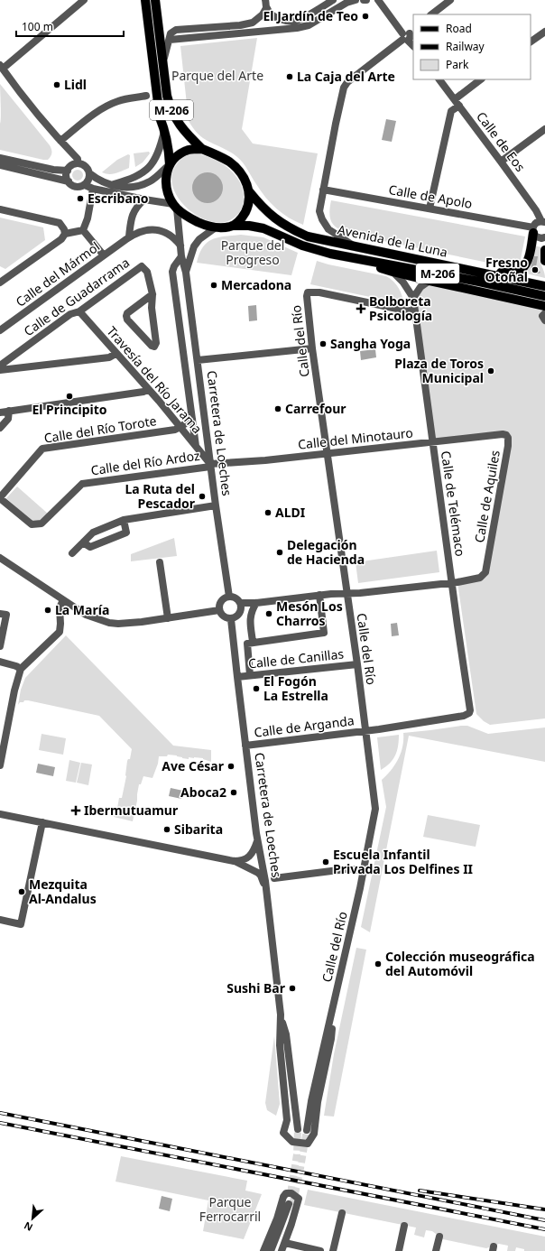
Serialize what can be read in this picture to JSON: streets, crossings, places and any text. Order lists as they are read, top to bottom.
{
  "streets": {
    "main road": ["M-206", "Avenida de la Luna"],
    "street": [
      "Calle de Eos",
      "Calle de Apolo",
      "Calle del Mármol",
      "Calle de Guadarrama",
      "Calle del Río",
      "Travesía del Río Jarama",
      "Calle del Río Torote",
      "Carretera de Loeches",
      "Calle del Minotauro",
      "Calle del Río Ardoz",
      "Calle de Aquiles",
      "Calle de Telémaco",
      "Calle de Canillas",
      "Calle de Arganda"
    ]
  },
  "crossings": [
    ["M-206", "Avenida de la Luna"],
    ["M-206", "Carretera de Loeches"],
    ["Avenida de la Luna", "Carretera de Loeches"],
    ["Calle del Mármol", "Carretera de Loeches"],
    ["Calle de Guadarrama", "Travesía del Río Jarama"],
    ["Calle del Río", "Carretera de Loeches"],
    ["Calle del Río", "Calle del Minotauro"],
    ["Calle del Río", "Calle de Aquiles"],
    ["Calle del Río", "Calle de Telémaco"],
    ["Calle del Río", "Calle de Canillas"],
    ["Calle del Río", "Calle de Arganda"],
    ["Travesía del Río Jarama", "Calle del Río Torote"],
    ["Travesía del Río Jarama", "Carretera de Loeches"],
    ["Travesía del Río Jarama", "Calle del Minotauro"],
    ["Travesía del Río Jarama", "Calle del Río Ardoz"],
    ["Calle del Río Torote", "Carretera de Loeches"],
    ["Calle del Río Torote", "Calle del Río Ardoz"],
    ["Carretera de Loeches", "Calle del Minotauro"],
    ["Carretera de Loeches", "Calle del Río Ardoz"],
    ["Carretera de Loeches", "Calle de Aquiles"],
    ["Carretera de Loeches", "Calle de Canillas"],
    ["Carretera de Loeches", "Calle de Arganda"],
    ["Calle del Minotauro", "Calle del Río Ardoz"],
    ["Calle del Minotauro", "Calle de Aquiles"],
    ["Calle del Minotauro", "Calle de Telémaco"],
    ["Calle de Aquiles", "Calle de Telémaco"],
    ["Calle de Telémaco", "Calle de Arganda"]
  ],
  "parks": ["Parque del Arte", "Parque del Progreso", "Parque Ferrocarril"],
  "places": {
    "other": [
      "El Jardín de Teo",
      "La Caja del Arte",
      "Lidl",
      "Escribano",
      "Fresno Otoñal",
      "Mercadona",
      "Sangha Yoga",
      "Plaza de Toros Municipal",
      "El Principito",
      "Carrefour",
      "La Ruta del Pescador",
      "ALDI",
      "Delegación de Hacienda",
      "La María",
      "Mesón Los Charros",
      "El Fogón La Estrella",
      "Ave César",
      "Aboca2",
      "Sibarita",
      "Escuela Infantil Privada Los Delfines II",
      "Mezquita Al-Andalus",
      "Colección museográfica del Automóvil",
      "Sushi Bar"
    ],
    "health": ["Bolboreta Psicología", "Ibermutuamur"]
  },
  "legend": ["Road", "Railway", "Park"],
  "scale_bar": "100 m",
  "north": "bottom left"
}
